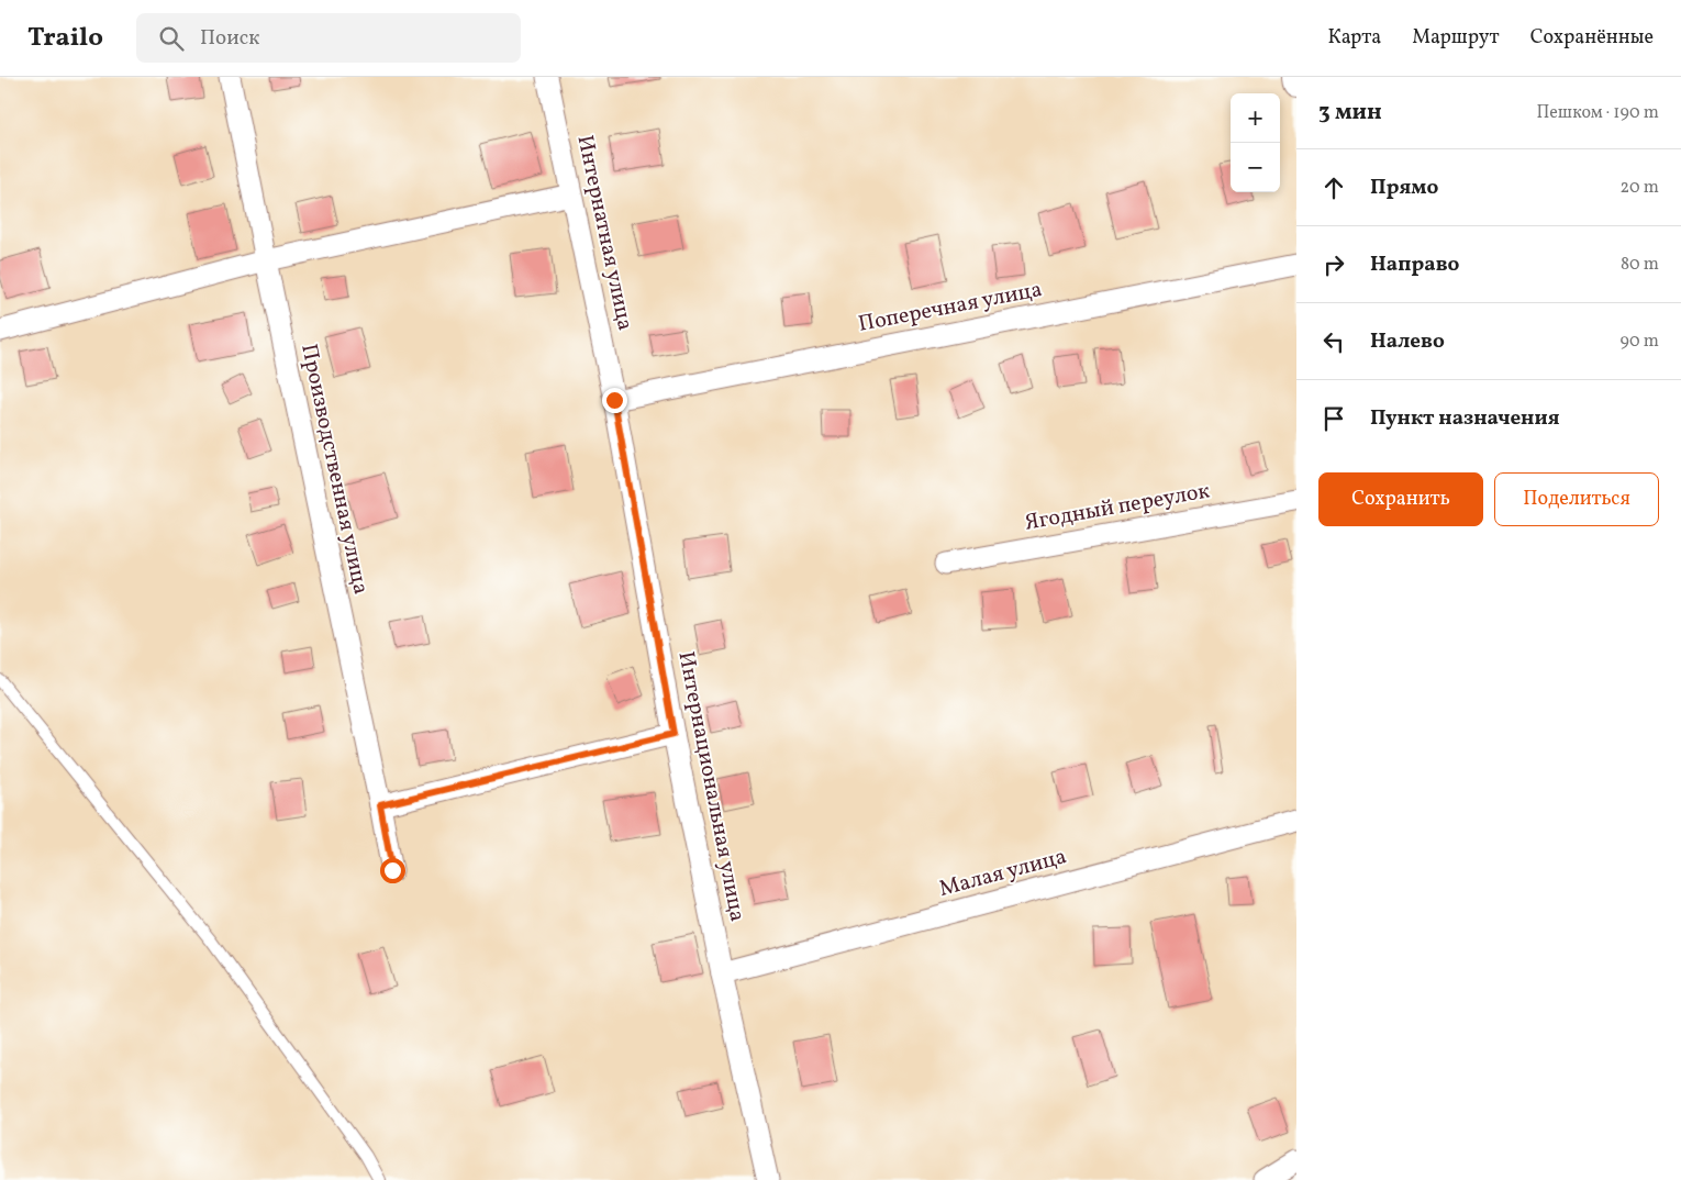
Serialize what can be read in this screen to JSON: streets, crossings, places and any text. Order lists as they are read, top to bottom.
{
  "streets": {
    "street": [
      "Интернатная улица",
      "Поперечная улица",
      "Производственная улица",
      "Ягодный переулок",
      "Интернациональная улица",
      "Малая улица"
    ]
  },
  "crossings": [
    ["Интернатная улица", "Поперечная улица"],
    ["Интернатная улица", "Интернациональная улица"],
    ["Поперечная улица", "Интернациональная улица"],
    ["Интернациональная улица", "Малая улица"]
  ],
  "page": {
    "header": "Trailo",
    "search": "Поиск",
    "nav": ["Карта", "Маршрут", "Сохранённые"],
    "heading": ["3 мин", "Пешком · 190 m"],
    "map_buttons": ["+", "−"],
    "list": [
      ["Прямо", "20 m"],
      ["Направо", "80 m"],
      ["Налево", "90 m"],
      "Пункт назначения"
    ],
    "buttons": ["Сохранить", "Поделиться"]
  }
}
